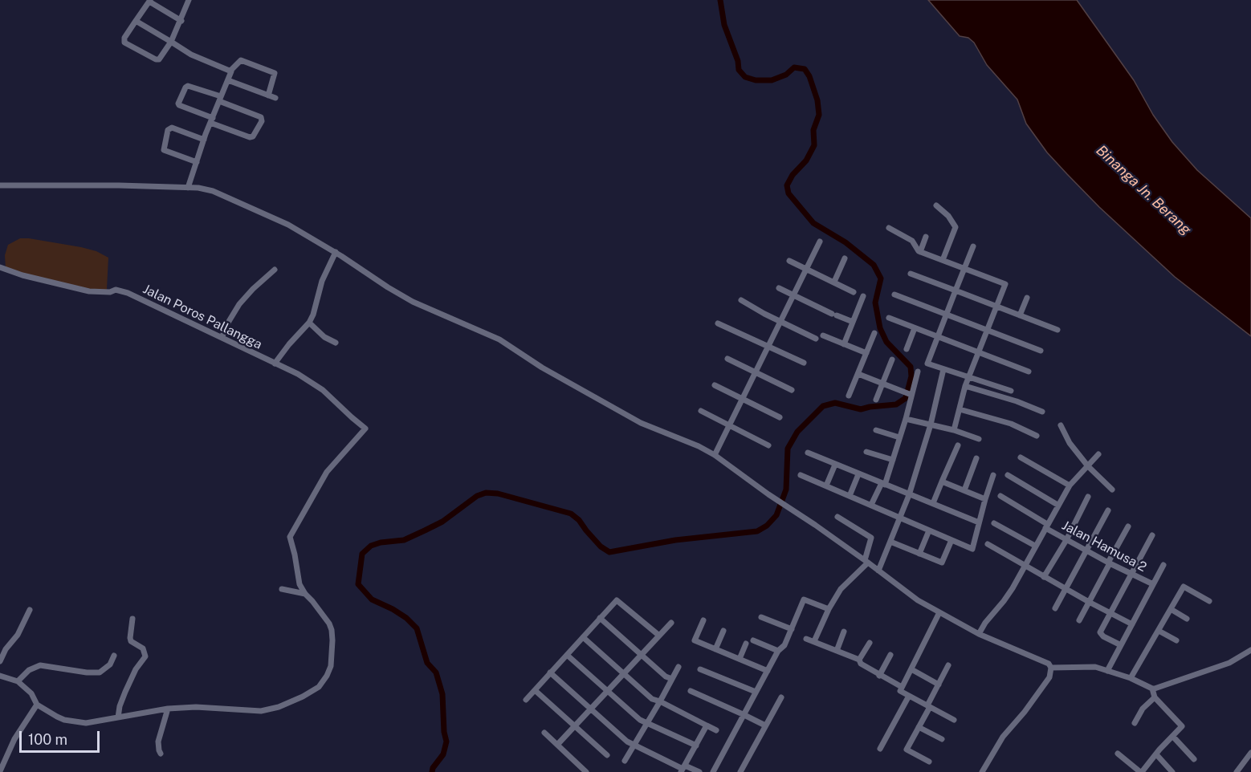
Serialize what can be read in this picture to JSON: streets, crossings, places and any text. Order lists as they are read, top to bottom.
{
  "streets": {
    "street": ["Jalan Poros Pallangga", "Jalan Hamusa 2"]
  },
  "water": ["Binanga Jn. Berang"],
  "scale_bar": "100 m"
}
